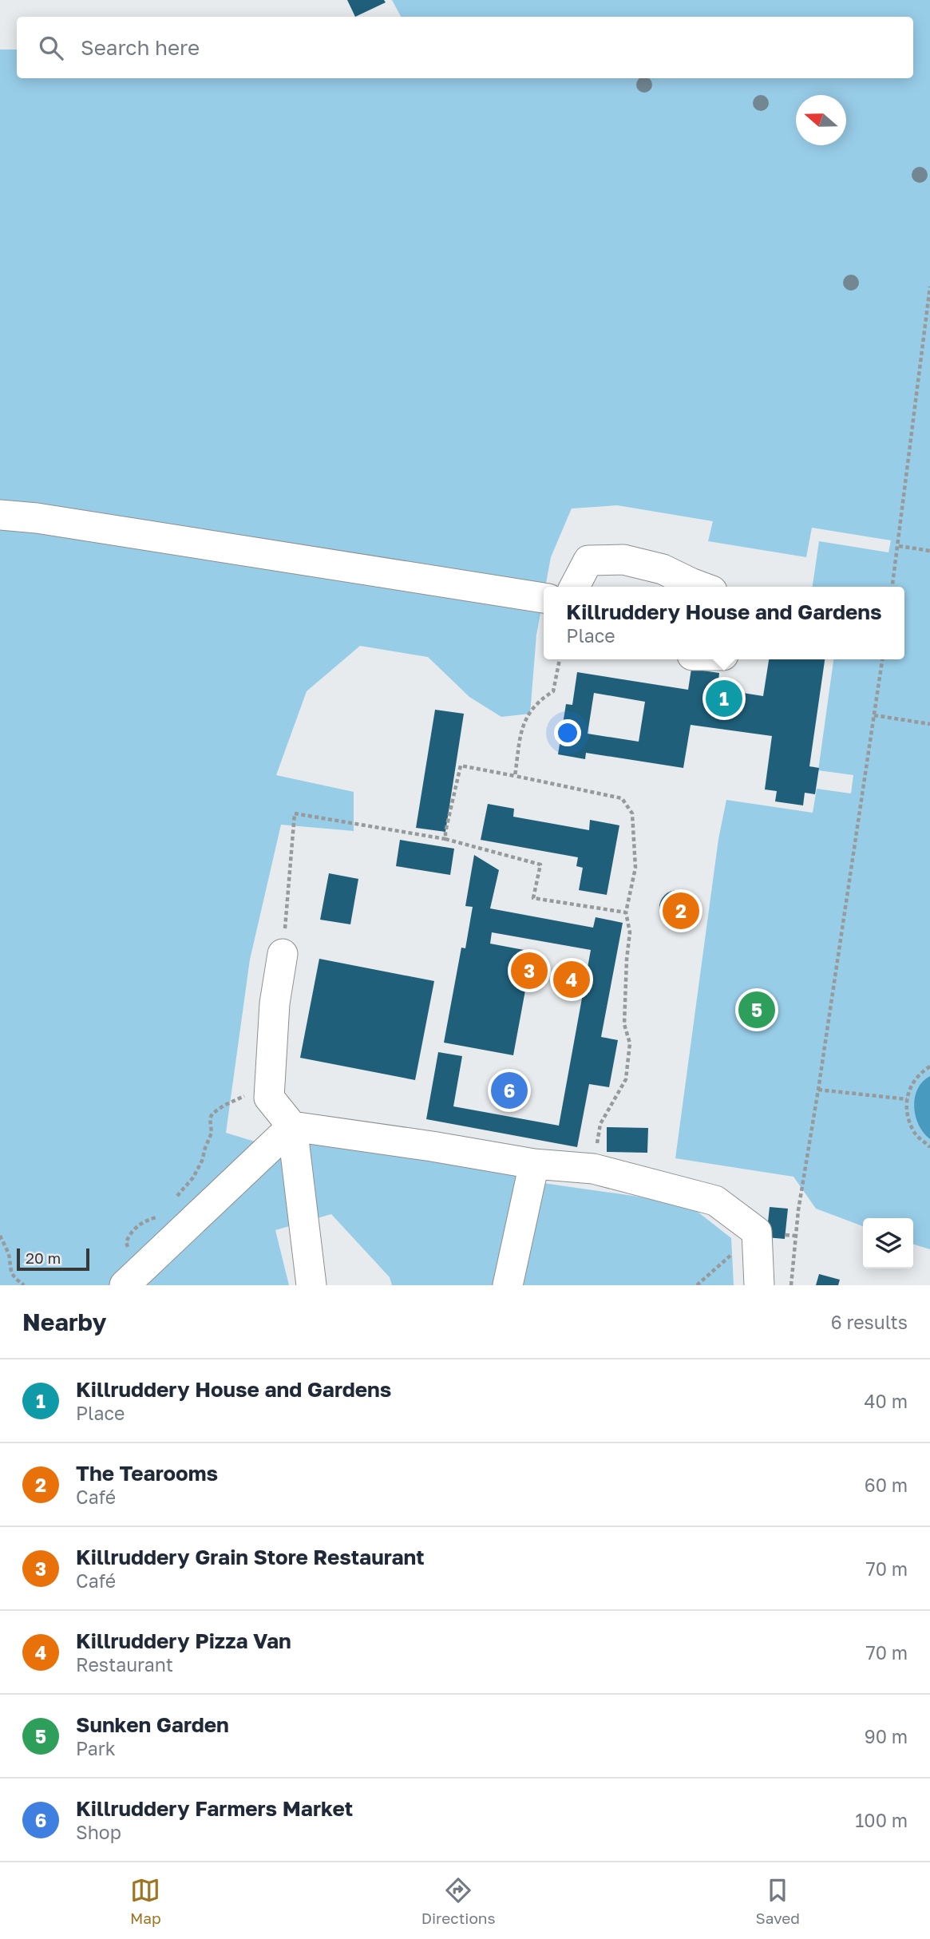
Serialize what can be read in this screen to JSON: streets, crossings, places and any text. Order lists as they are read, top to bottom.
{
  "scale_bar": "20 m",
  "north": "left",
  "page": {
    "search": "Search here",
    "popup": ["Killruddery House and Gardens", "Place"],
    "pins": [
      "1",
      "2",
      "3",
      "4",
      "5",
      "6"
    ],
    "scale": "20 m",
    "heading": ["Nearby", "6 results"],
    "list": [
      {
        "mark": "1",
        "name": "Killruddery House and Gardens",
        "note": "Place",
        "value": "40 m"
      },
      {
        "mark": "2",
        "name": "The Tearooms",
        "note": "Café",
        "value": "60 m"
      },
      {
        "mark": "3",
        "name": "Killruddery Grain Store Restaurant",
        "note": "Café",
        "value": "70 m"
      },
      {
        "mark": "4",
        "name": "Killruddery Pizza Van",
        "note": "Restaurant",
        "value": "70 m"
      },
      {
        "mark": "5",
        "name": "Sunken Garden",
        "note": "Park",
        "value": "90 m"
      },
      {
        "mark": "6",
        "name": "Killruddery Farmers Market",
        "note": "Shop",
        "value": "100 m"
      }
    ],
    "nav": ["Map", "Directions", "Saved"]
  }
}
